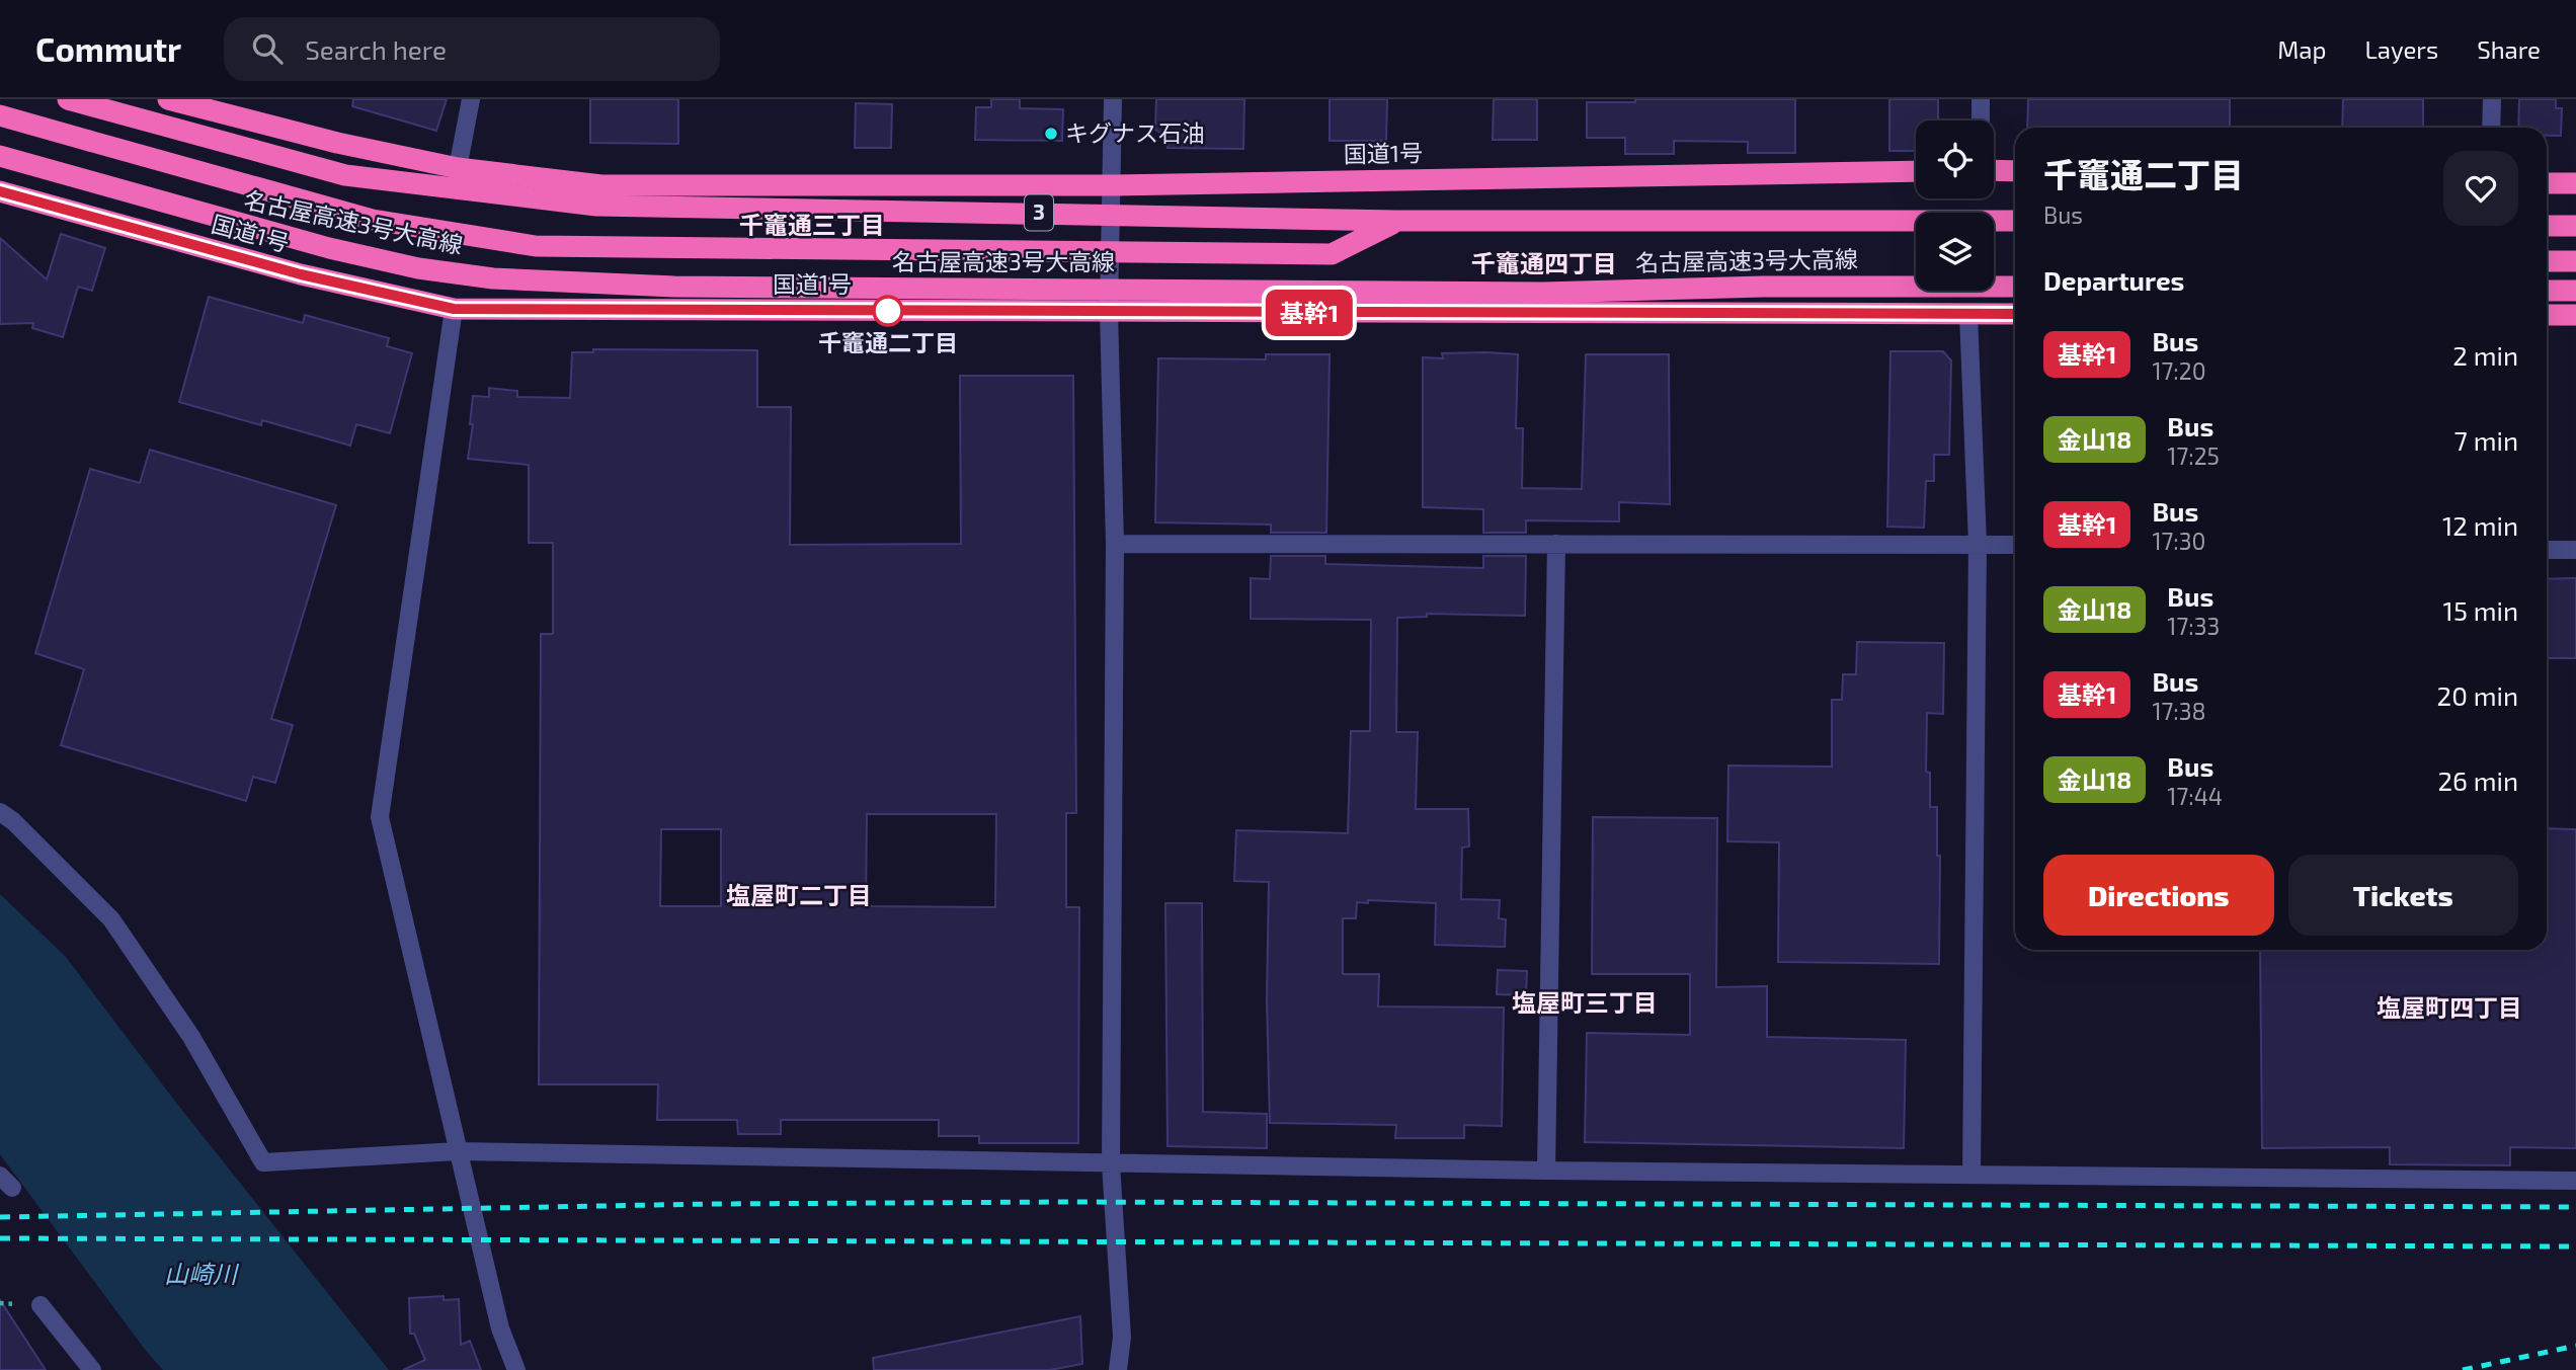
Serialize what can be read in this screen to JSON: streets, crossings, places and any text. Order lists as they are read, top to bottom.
{
  "streets": {
    "highway": ["国道1号", "3", "名古屋高速3号大高線"]
  },
  "districts": [
    "千竈通三丁目",
    "千竈通四丁目",
    "塩屋町二丁目",
    "塩屋町三丁目",
    "塩屋町四丁目"
  ],
  "water": ["山崎川"],
  "places": ["キグナス石油", "千竈通二丁目"],
  "lines": ["bus line 基幹1"],
  "page": {
    "header": "Commutr",
    "search": "Search here",
    "nav": ["Map", "Layers", "Share"],
    "on_map": "基幹1",
    "heading": [
      ["千竈通二丁目", "Bus"],
      "Departures"
    ],
    "list": [
      {
        "mark": "基幹1",
        "name": "Bus",
        "note": "17:20",
        "value": "2 min"
      },
      {
        "mark": "金山18",
        "name": "Bus",
        "note": "17:25",
        "value": "7 min"
      },
      {
        "mark": "基幹1",
        "name": "Bus",
        "note": "17:30",
        "value": "12 min"
      },
      {
        "mark": "金山18",
        "name": "Bus",
        "note": "17:33",
        "value": "15 min"
      },
      {
        "mark": "基幹1",
        "name": "Bus",
        "note": "17:38",
        "value": "20 min"
      },
      {
        "mark": "金山18",
        "name": "Bus",
        "note": "17:44",
        "value": "26 min"
      }
    ],
    "buttons": ["Directions", "Tickets"]
  }
}
